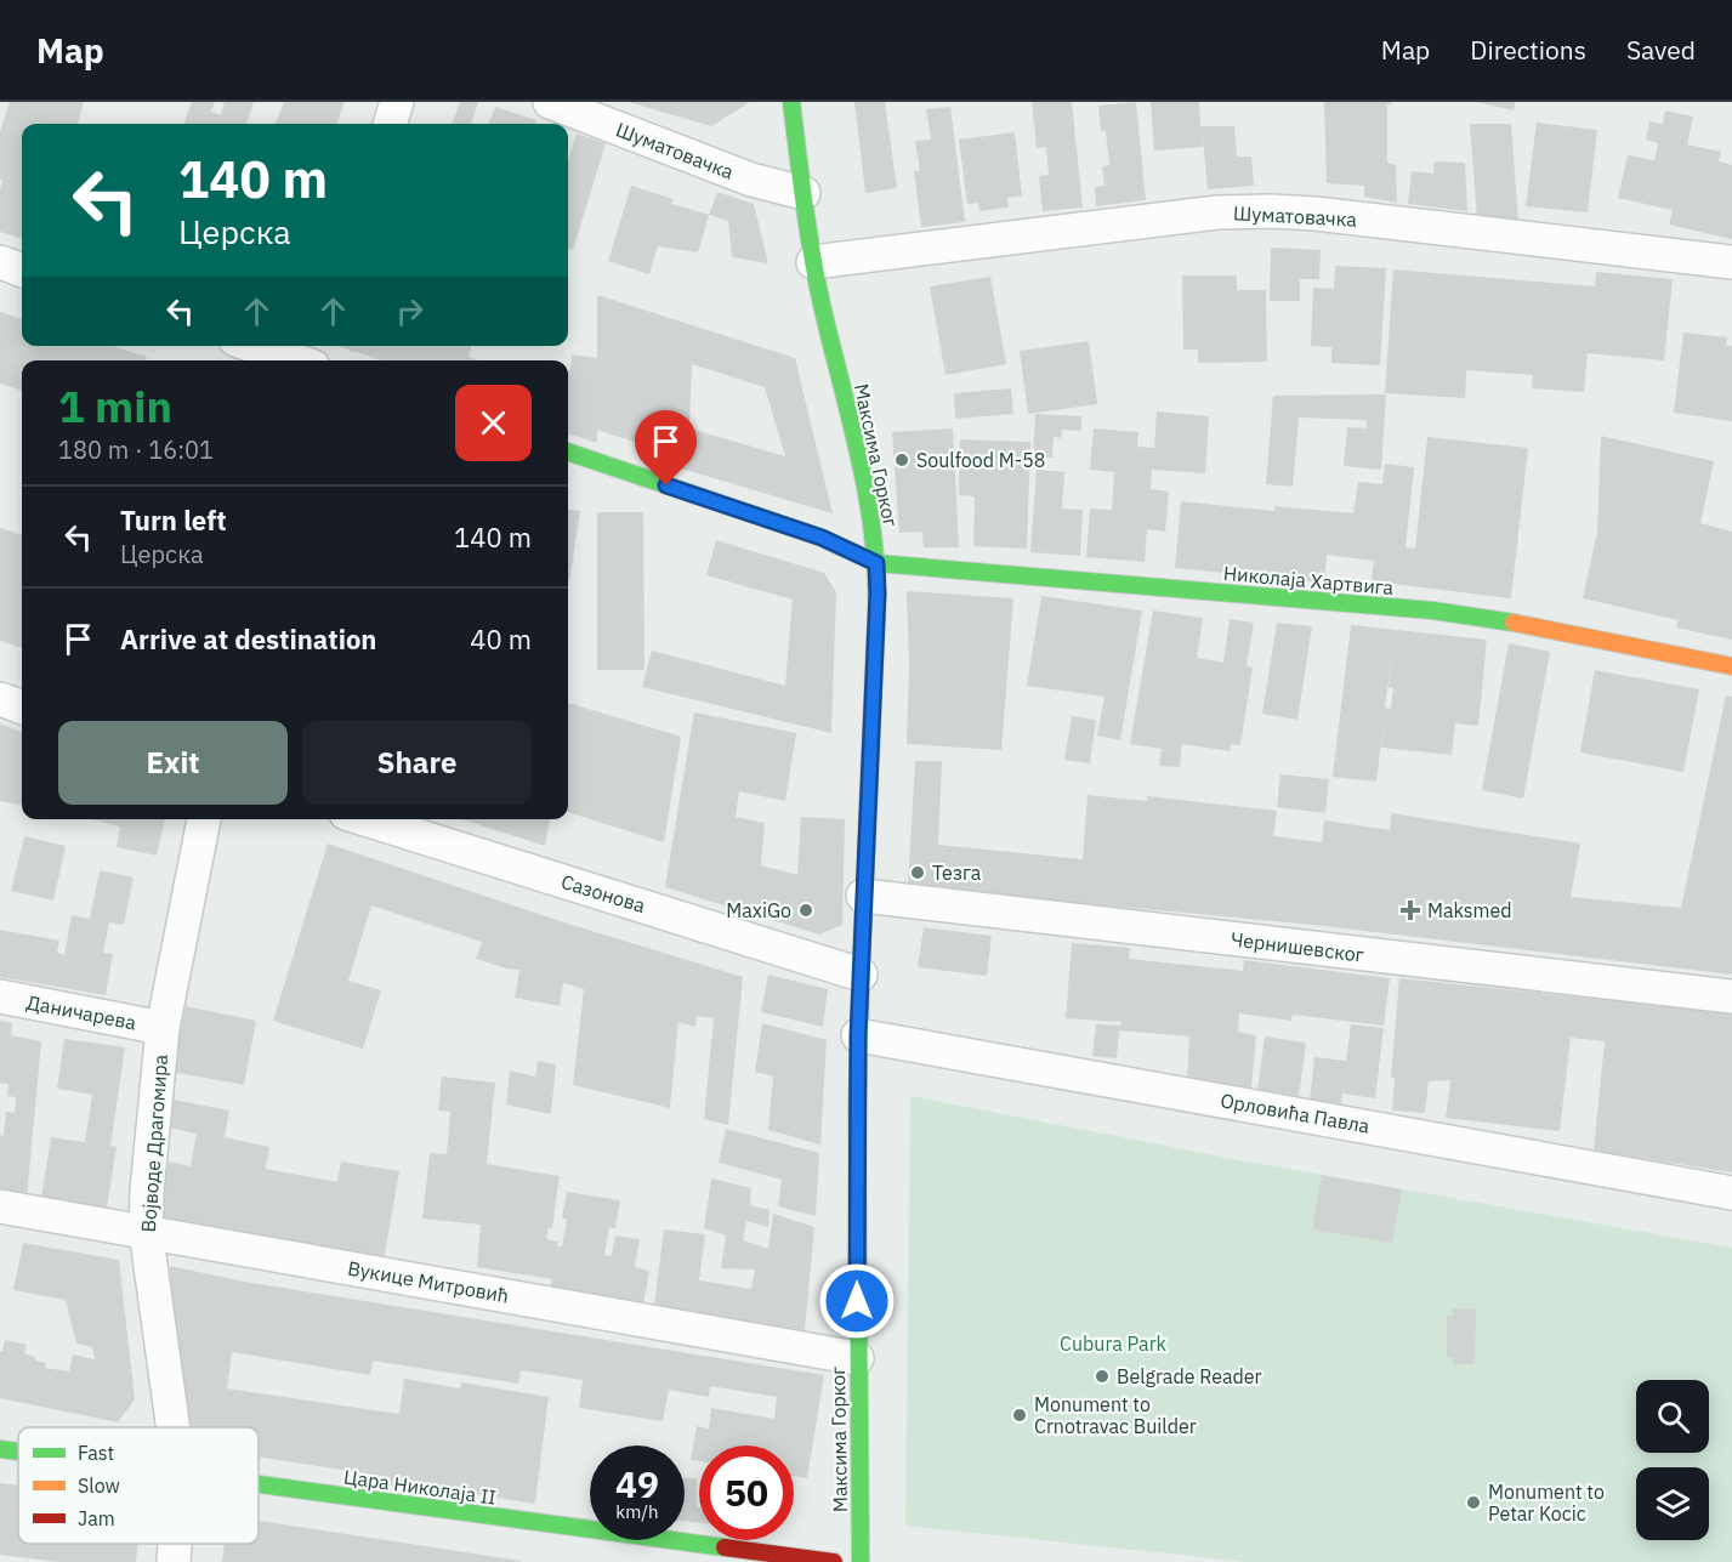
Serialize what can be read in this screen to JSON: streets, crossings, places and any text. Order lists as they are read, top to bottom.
{
  "streets": {
    "main road": ["Максима Горког", "Николаја Хартвига", "Цара Николаја II"],
    "street": [
      "Шуматовачка",
      "Сазонова",
      "Чернишевског",
      "Даничарева",
      "Орловића Павла",
      "Војводе Драгомира",
      "Вукице Митровић"
    ]
  },
  "crossings": [
    ["Шуматовачка", "Максима Горког"],
    ["Максима Горког", "Николаја Хартвига"],
    ["Максима Горког", "Сазонова"],
    ["Максима Горког", "Чернишевског"],
    ["Максима Горког", "Орловића Павла"],
    ["Максима Горког", "Вукице Митровић"],
    ["Даничарева", "Војводе Драгомира"],
    ["Војводе Драгомира", "Вукице Митровић"]
  ],
  "parks": ["Cubura Park"],
  "places": {
    "other": [
      "Soulfood M-58",
      "Тезга",
      "MaxiGo",
      "Belgrade Reader",
      "Monument to Crnotravac Builder",
      "Monument to Petar Kocic"
    ],
    "health": ["Maksmed"]
  },
  "legend": ["Fast", "Slow", "Jam"],
  "page": {
    "header": "Map",
    "nav": ["Map", "Directions", "Saved"],
    "turn": ["140 m", "Церска"],
    "heading": ["1 min", "180 m · 16:01"],
    "list": [
      {
        "name": "Turn left",
        "note": "Церска",
        "value": "140 m"
      },
      {
        "name": "Arrive at destination",
        "value": "40 m"
      }
    ],
    "buttons": ["Exit", "Share"],
    "speed": "49 km/h",
    "limit": "50"
  }
}
